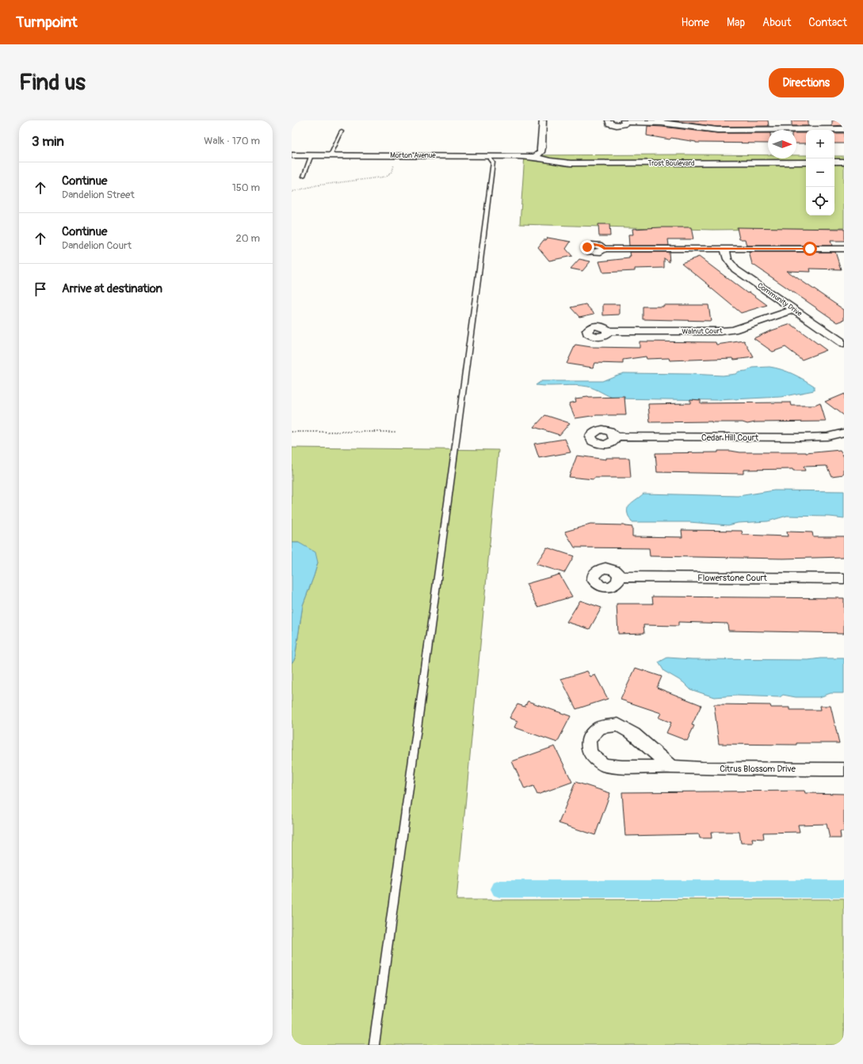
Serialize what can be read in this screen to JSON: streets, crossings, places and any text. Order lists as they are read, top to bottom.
{
  "streets": {
    "street": [
      "Morton Avenue",
      "Trost Boulevard",
      "Community Drive",
      "Walnut Court",
      "Cedar Hill Court",
      "Flowerstone Court",
      "Citrus Blossom Drive"
    ]
  },
  "crossings": [
    ["Morton Avenue", "Trost Boulevard"],
    ["Community Drive", "Walnut Court"]
  ],
  "north": "right",
  "page": {
    "header": "Turnpoint",
    "nav": [
      "Home",
      "Map",
      "About",
      "Contact"
    ],
    "buttons": "Directions",
    "title": "Find us",
    "heading": ["3 min", "Walk · 170 m"],
    "map_buttons": ["+", "−"],
    "list": [
      ["Continue", "Dandelion Street", "150 m"],
      ["Continue", "Dandelion Court", "20 m"],
      "Arrive at destination"
    ]
  }
}
